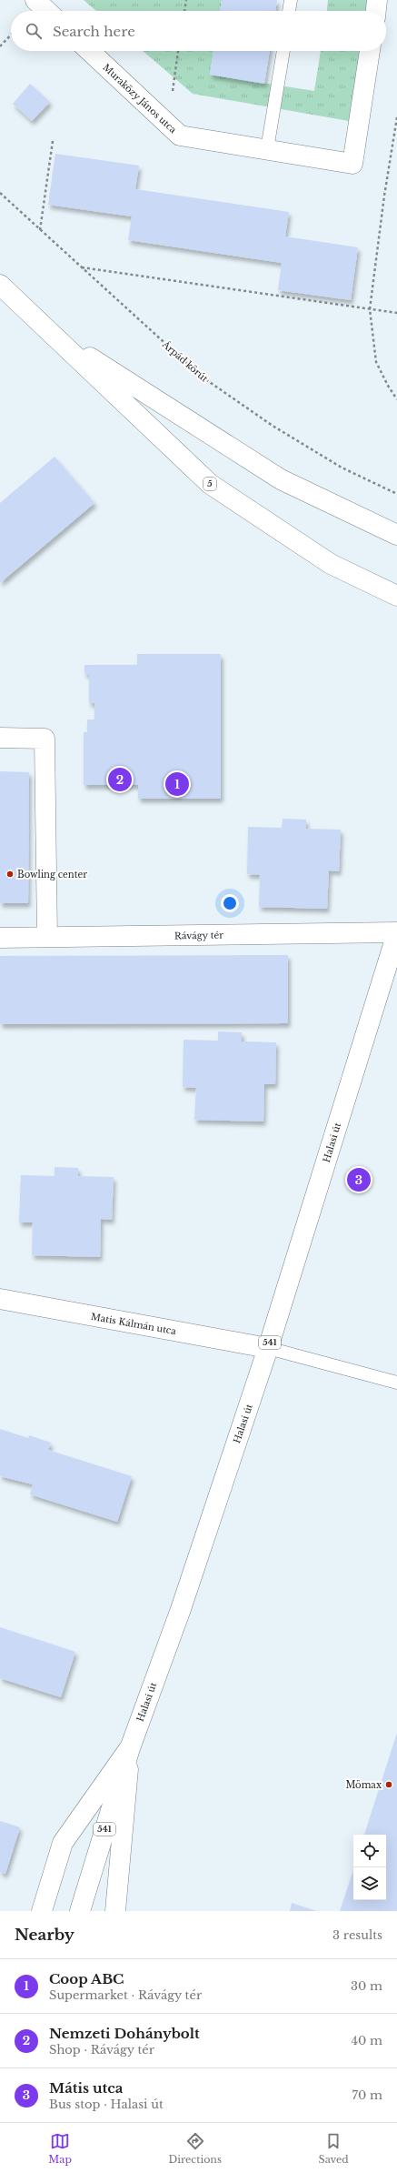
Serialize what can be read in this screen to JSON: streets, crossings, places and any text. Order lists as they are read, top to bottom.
{
  "streets": {
    "main road": [
      "Muraközy János utca",
      "5",
      "Rávágy tér",
      "Halasi út",
      "Matis Kálmán utca",
      "541"
    ],
    "path": ["Árpád körút"]
  },
  "crossings": [
    ["Rávágy tér", "Halasi út"],
    ["Halasi út", "Matis Kálmán utca"]
  ],
  "places": ["Bowling center", "Mömax"],
  "page": {
    "search": "Search here",
    "pins": ["2", "1", "3"],
    "heading": ["Nearby", "3 results"],
    "list": [
      {
        "mark": "1",
        "name": "Coop ABC",
        "note": "Supermarket · Rávágy tér",
        "value": "30 m"
      },
      {
        "mark": "2",
        "name": "Nemzeti Dohánybolt",
        "note": "Shop · Rávágy tér",
        "value": "40 m"
      },
      {
        "mark": "3",
        "name": "Mátis utca",
        "note": "Bus stop · Halasi út",
        "value": "70 m"
      }
    ],
    "nav": ["Map", "Directions", "Saved"]
  }
}
